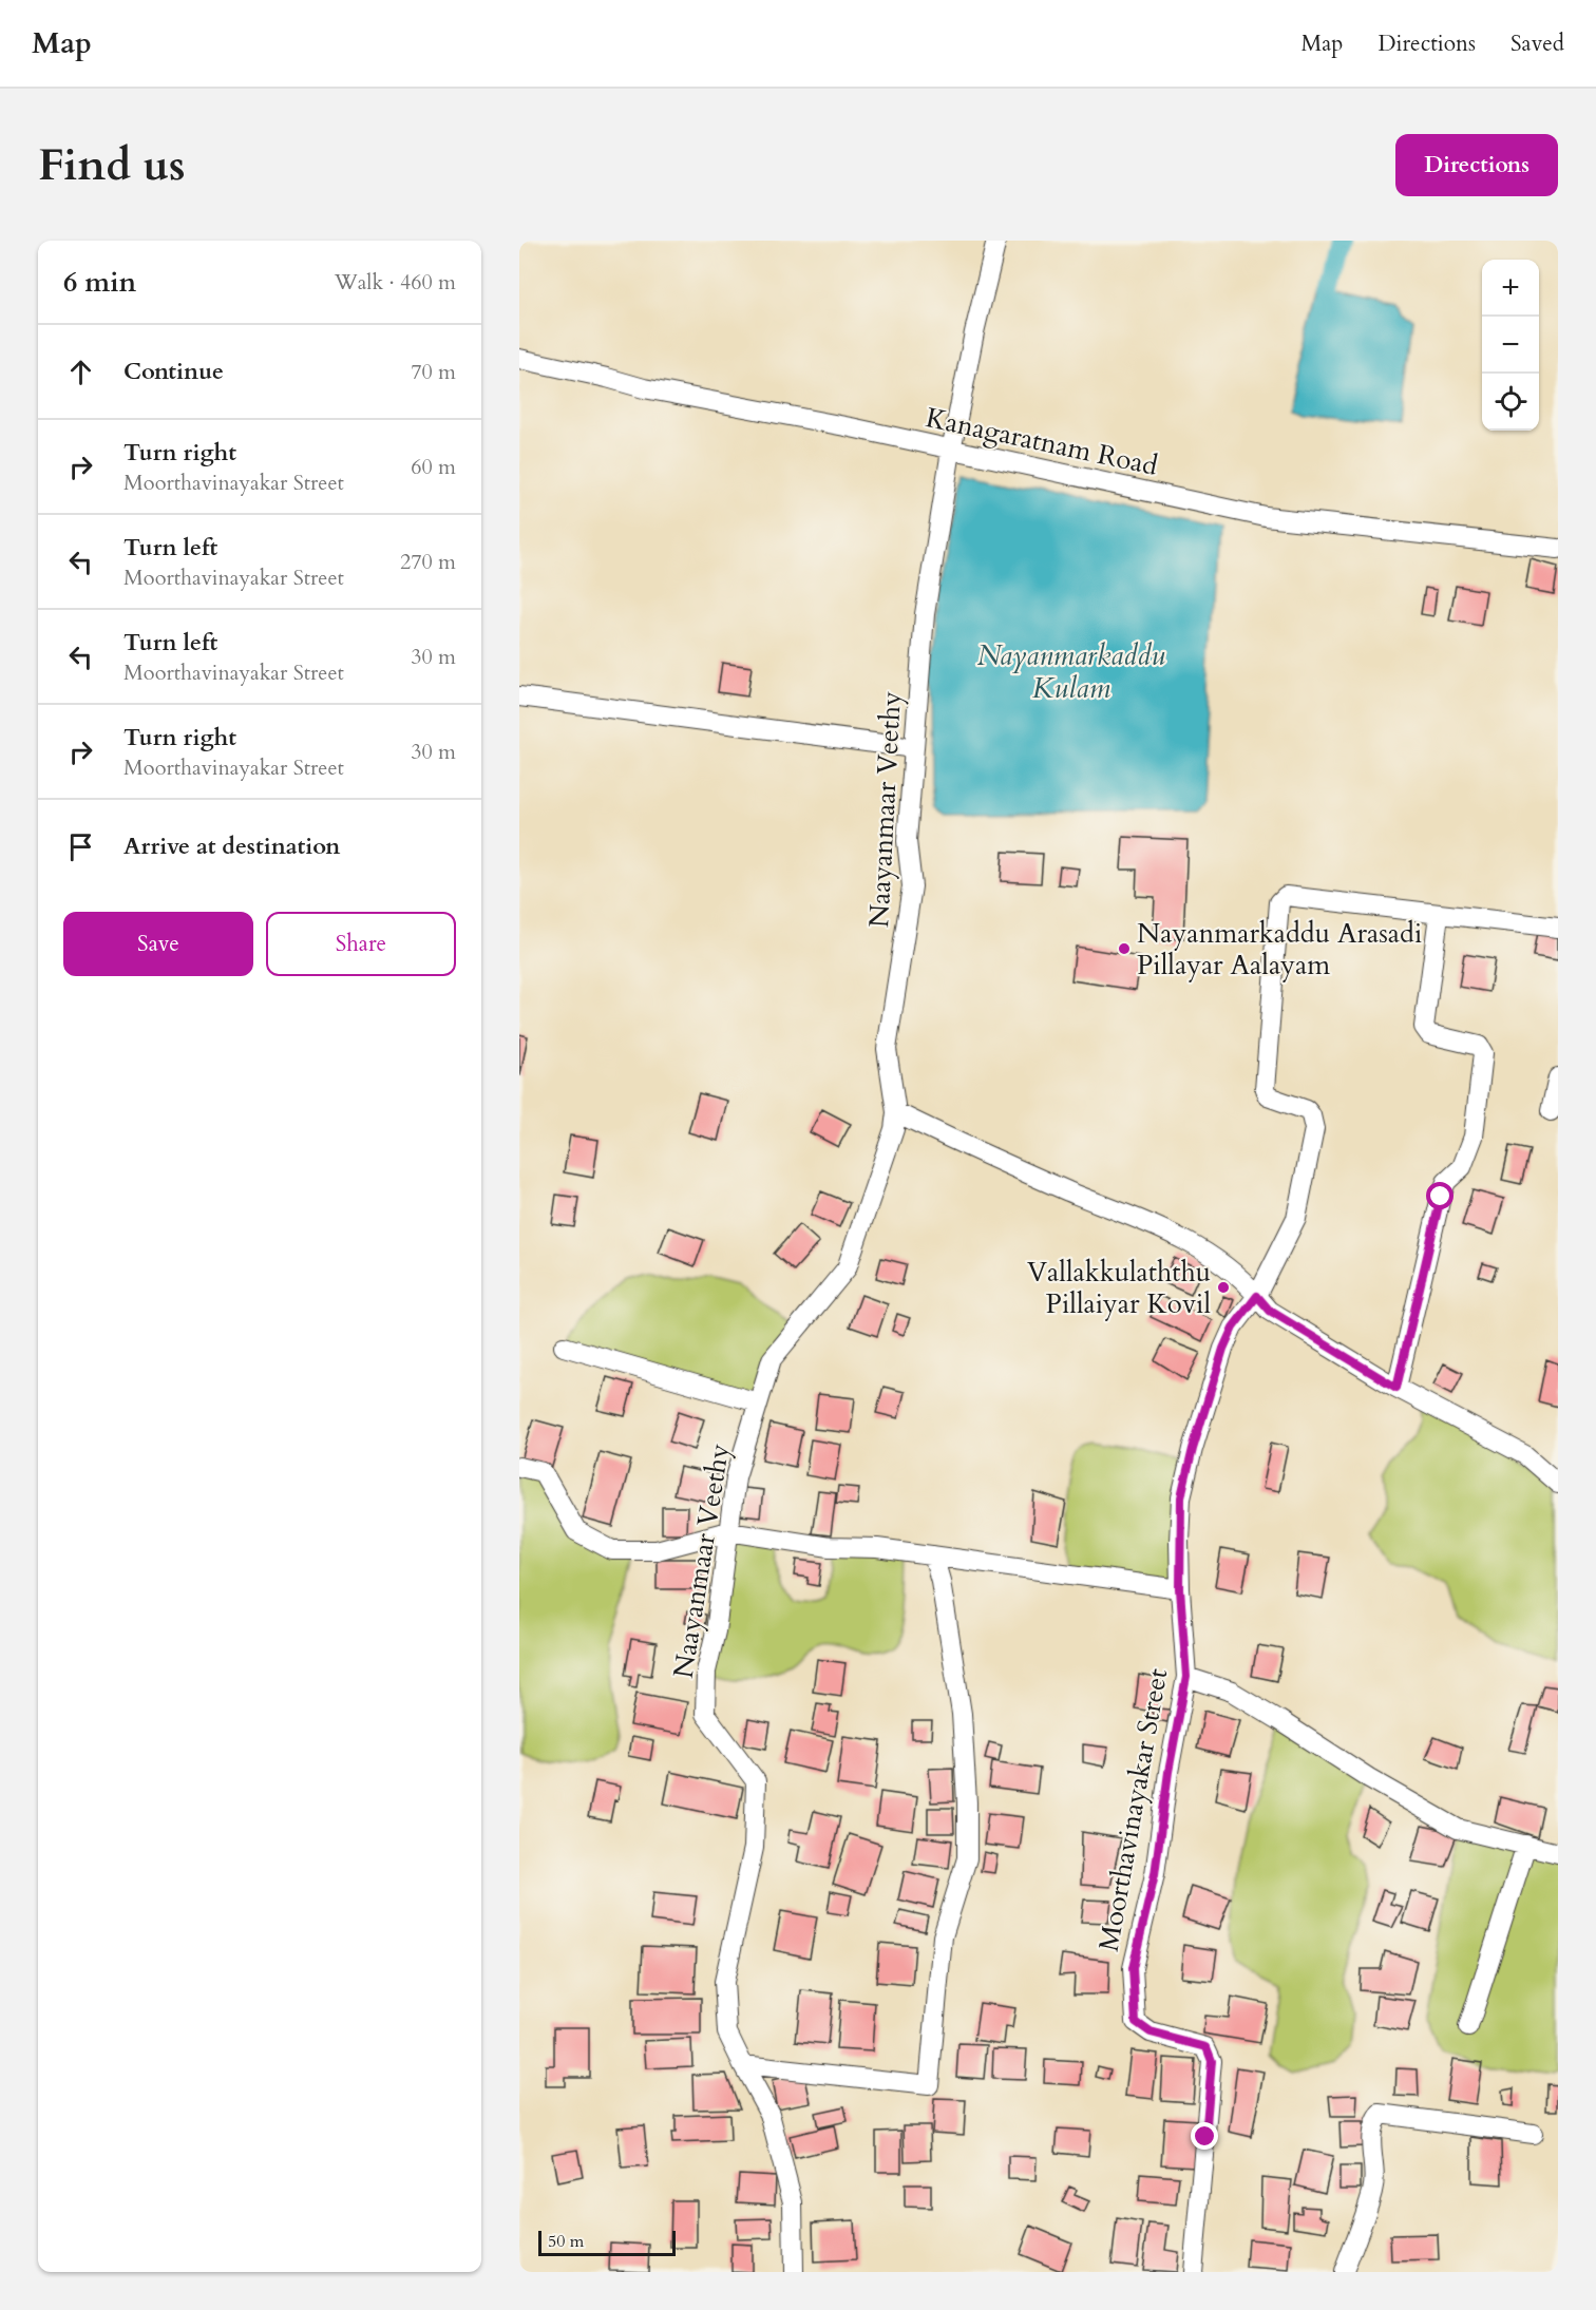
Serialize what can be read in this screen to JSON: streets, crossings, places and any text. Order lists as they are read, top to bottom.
{
  "streets": {
    "street": ["Kanagaratnam Road", "Naayanmaar Veethy", "Moorthavinayakar Street"]
  },
  "crossings": [
    ["Kanagaratnam Road", "Naayanmaar Veethy"]
  ],
  "water": ["Nayanmarkaddu Kulam"],
  "places": ["Nayanmarkaddu Arasadi Pillayar Aalayam", "Vallakkulaththu Pillaiyar Kovil"],
  "scale_bar": "50 m",
  "page": {
    "header": "Map",
    "nav": ["Map", "Directions", "Saved"],
    "buttons": [
      "Directions",
      ["Save", "Share"]
    ],
    "title": "Find us",
    "heading": ["6 min", "Walk · 460 m"],
    "map_buttons": ["+", "−"],
    "list": [
      ["Continue", "70 m"],
      ["Turn right", "Moorthavinayakar Street", "60 m"],
      ["Turn left", "Moorthavinayakar Street", "270 m"],
      ["Turn left", "Moorthavinayakar Street", "30 m"],
      ["Turn right", "Moorthavinayakar Street", "30 m"],
      "Arrive at destination"
    ],
    "scale": "50 m"
  }
}
